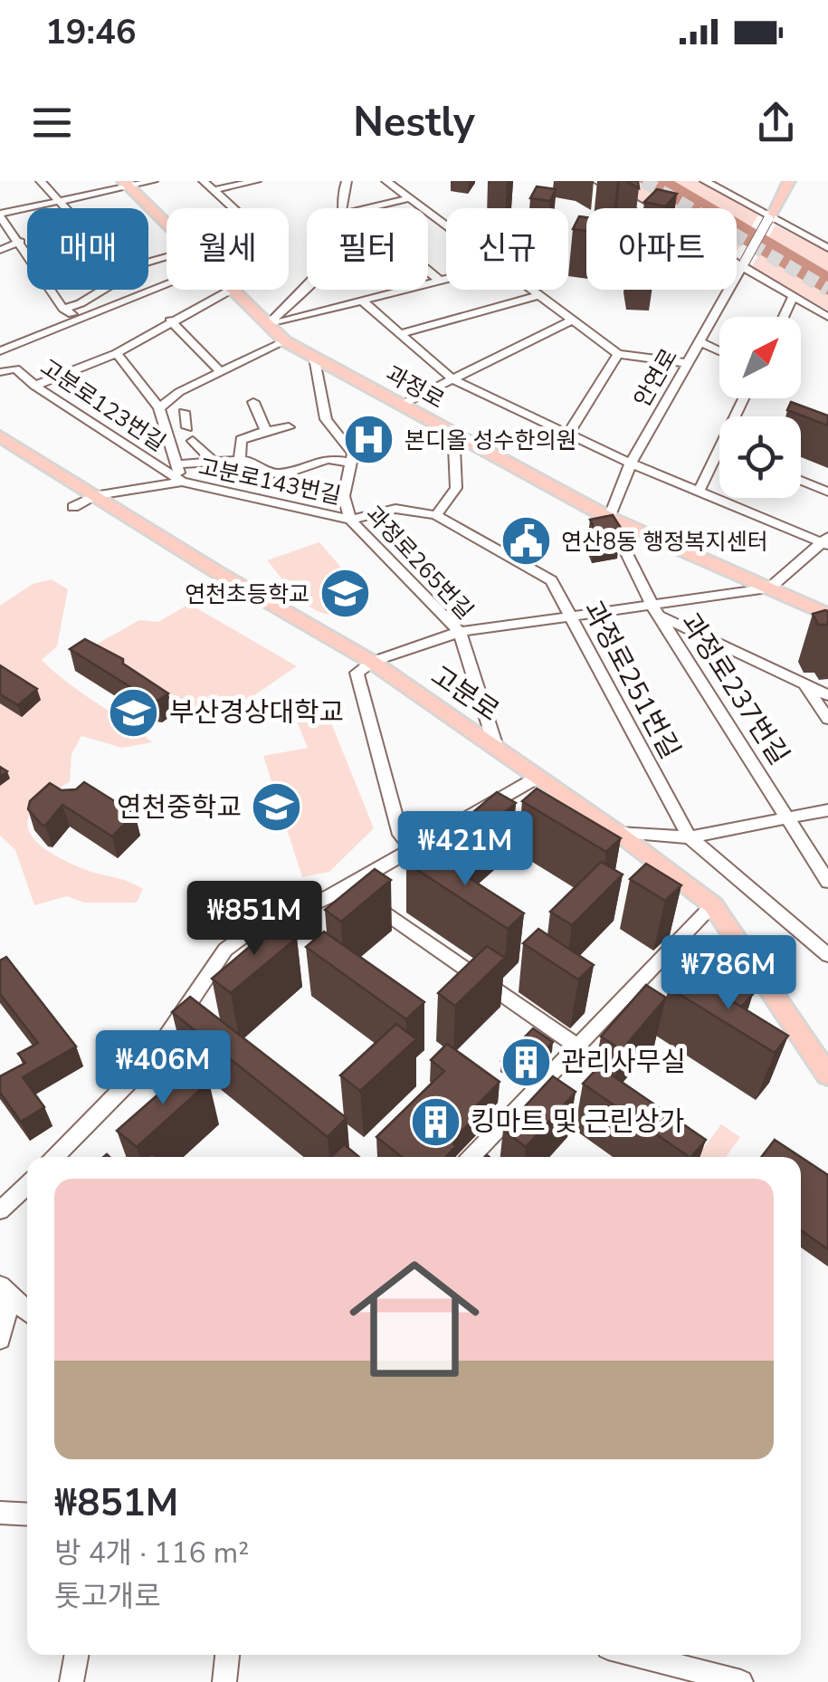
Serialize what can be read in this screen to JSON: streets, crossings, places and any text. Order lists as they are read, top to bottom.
{
  "streets": {
    "main road": ["과정로", "고분로"],
    "street": [
      "안연로",
      "고분로123번길",
      "고분로143번길",
      "과정로265번길",
      "과정로251번길",
      "과정로237번길"
    ]
  },
  "crossings": [
    ["안연로", "과정로"],
    ["안연로", "과정로237번길"],
    ["과정로", "과정로237번길"],
    ["고분로123번길", "고분로143번길"],
    ["고분로143번길", "과정로265번길"],
    ["고분로143번길", "과정로251번길"],
    ["고분로143번길", "고분로"],
    ["과정로265번길", "고분로"]
  ],
  "places": {
    "hospital": ["본디올 성수한의원"],
    "public building": ["연산8동 행정복지센터"],
    "school or university": ["연천초등학교", "부산경상대학교", "연천중학교"],
    "building": ["관리사무실", "킹마트 및 근린상가"]
  },
  "north": "top right",
  "page": {
    "status": "19:46",
    "header": "Nestly",
    "chip": [
      "매매",
      "월세",
      "필터",
      "신규",
      "아파트"
    ],
    "price": [
      "₩421M",
      "₩851M",
      "₩786M",
      "₩406M"
    ],
    "list": [
      {
        "name": "₩851M",
        "note": "방 4개 · 116 m² · 톳고개로"
      }
    ]
  }
}
